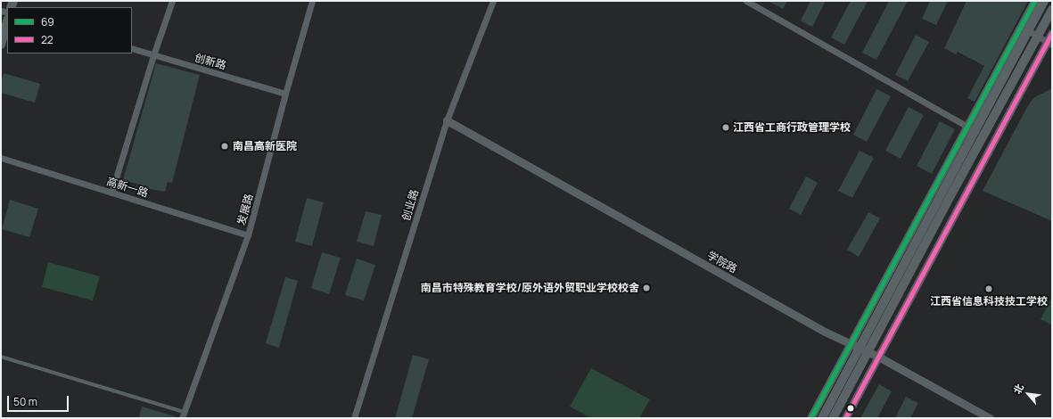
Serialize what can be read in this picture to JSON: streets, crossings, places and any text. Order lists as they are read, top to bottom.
{
  "streets": {
    "street": [
      "创新路",
      "高新一路",
      "创业路",
      "发展路",
      "学院路"
    ]
  },
  "crossings": [
    ["创新路", "发展路"],
    ["高新一路", "发展路"],
    ["创业路", "学院路"]
  ],
  "places": [
    "江西省工商行政管理学校",
    "南昌高新医院",
    "南昌市特殊教育学校/原外语外贸职业学校校舍",
    "江西省信息科技技工学校"
  ],
  "lines": ["transit line 69", "transit line 22"],
  "legend": ["69", "22"],
  "scale_bar": "50 m",
  "north": "top left"
}
